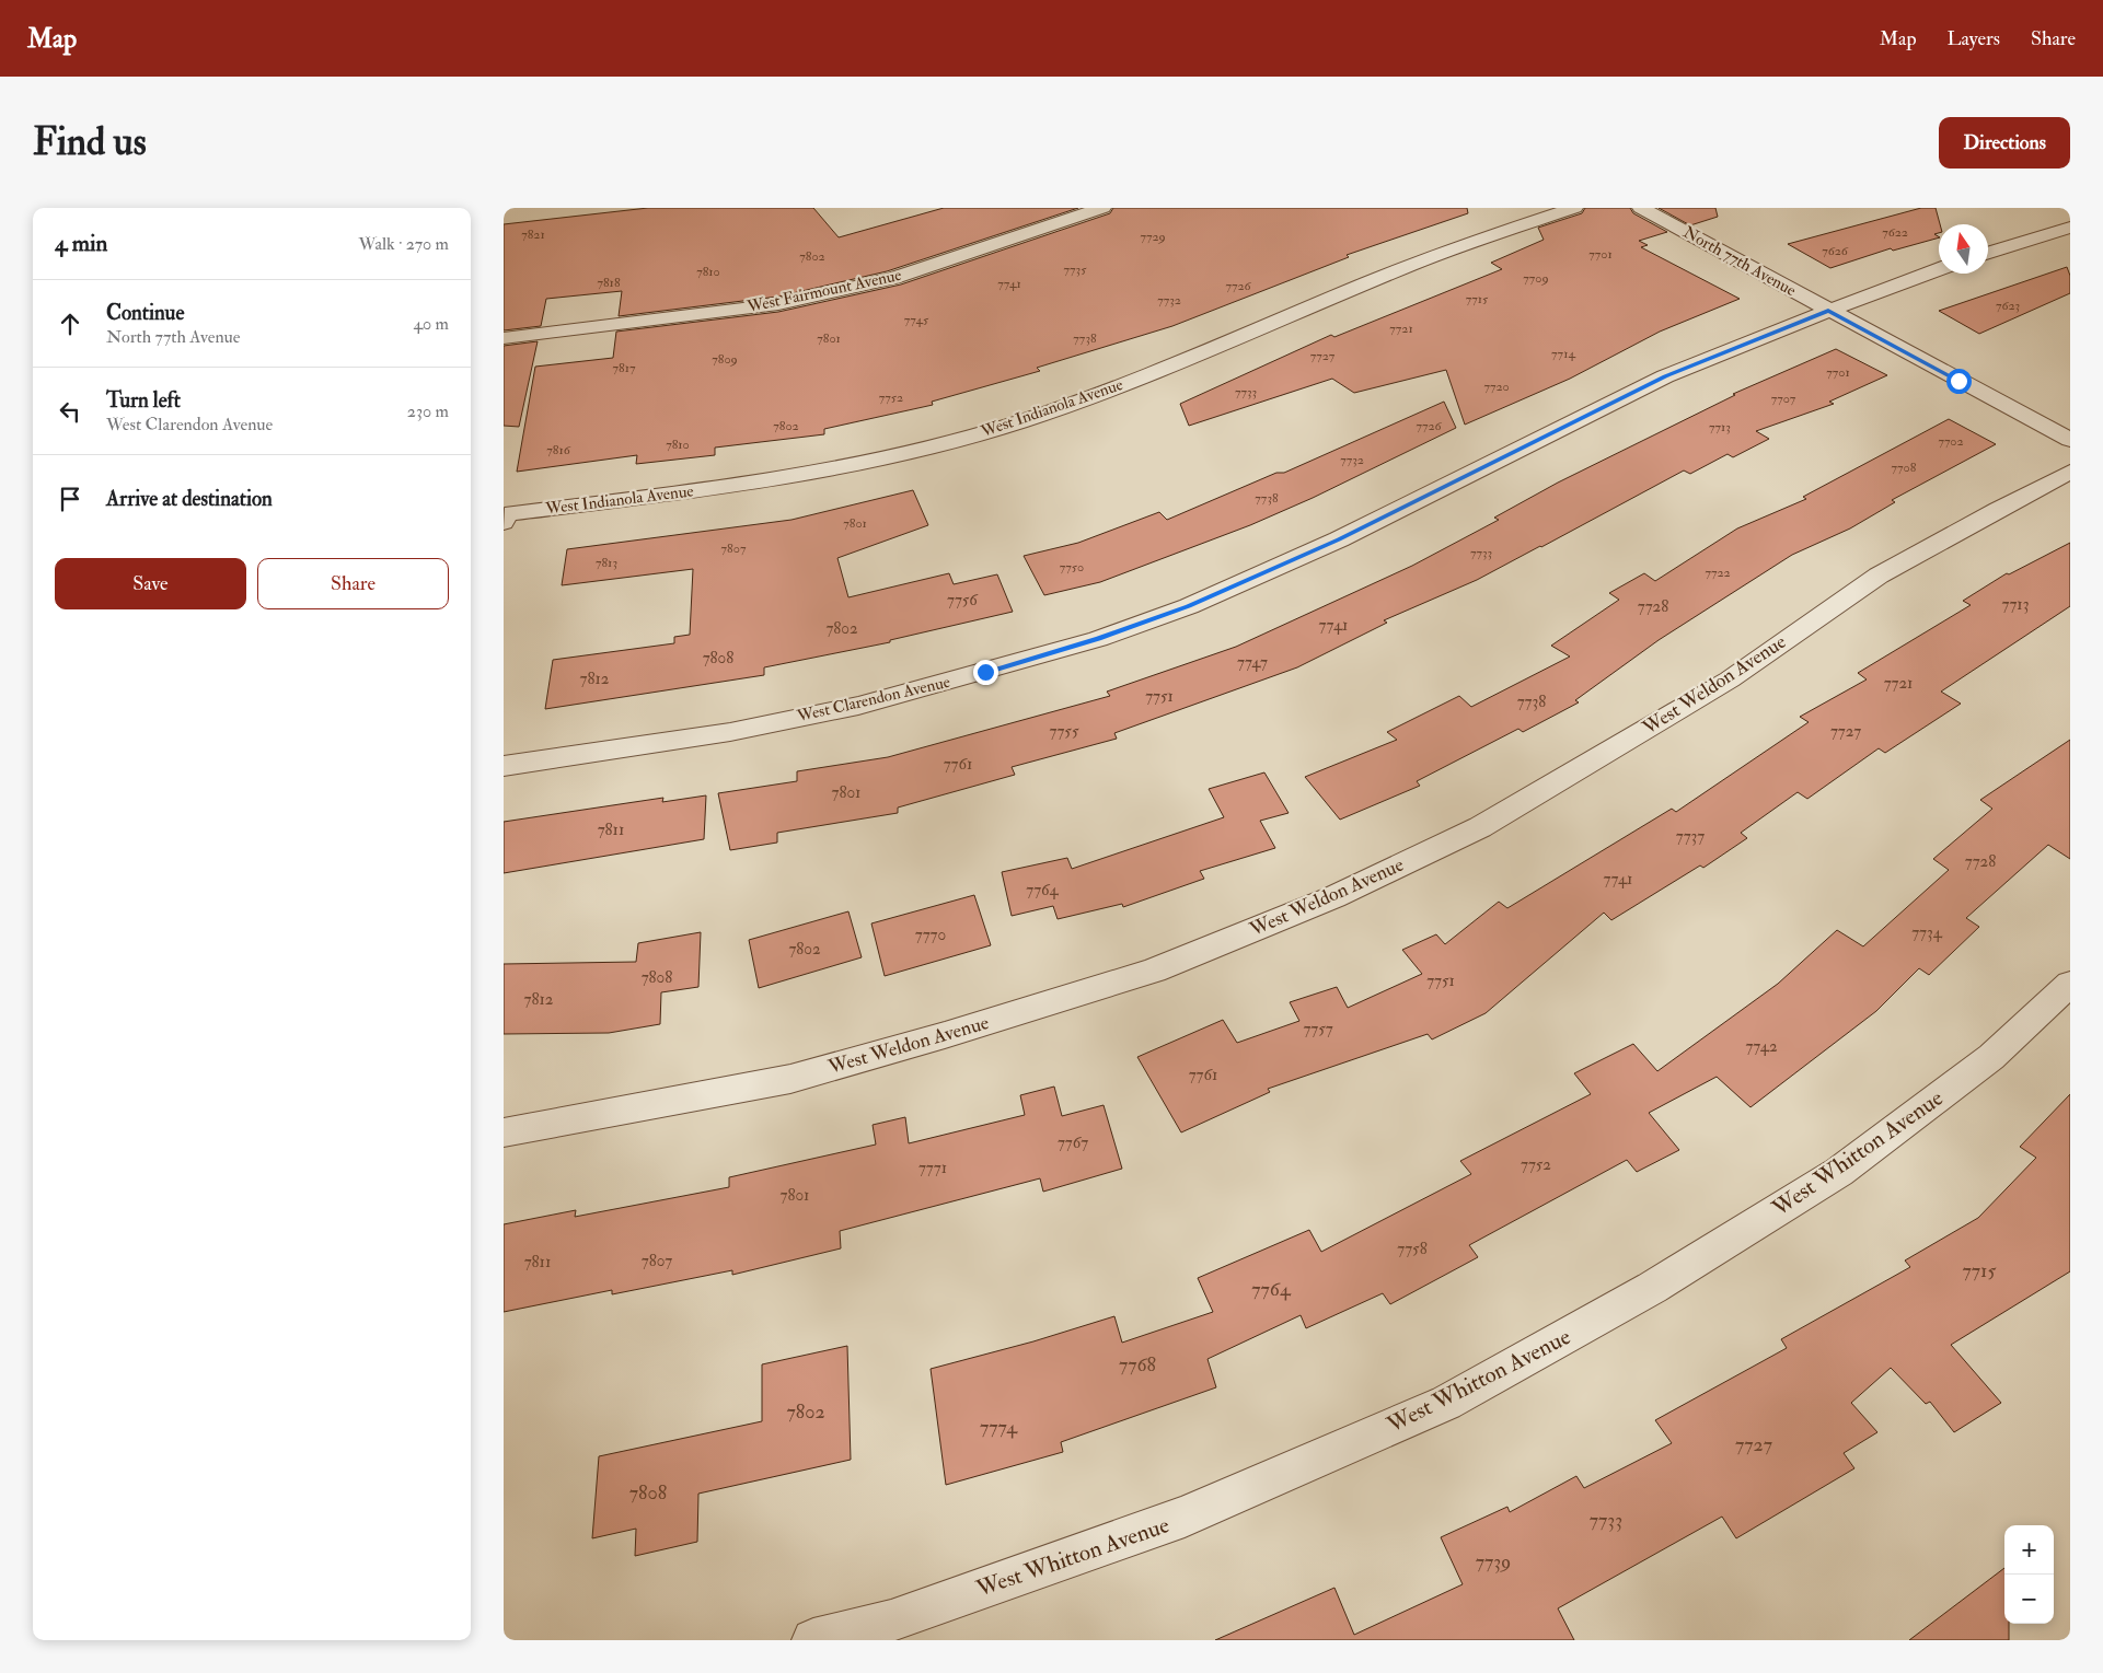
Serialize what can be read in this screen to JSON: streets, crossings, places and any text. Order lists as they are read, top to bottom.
{
  "streets": {
    "street": [
      "North 77th Avenue",
      "West Fairmount Avenue",
      "West Indianola Avenue",
      "West Weldon Avenue",
      "West Clarendon Avenue",
      "West Whitton Avenue"
    ]
  },
  "crossings": [
    ["North 77th Avenue", "West Clarendon Avenue"]
  ],
  "house_numbers": [
    "7622",
    "7821",
    "7729",
    "7626",
    "7701",
    "7802",
    "7735",
    "7810",
    "7709",
    "7818",
    "7741",
    "7726",
    "7715",
    "7732",
    "7623",
    "7745",
    "7721",
    "7801",
    "7738",
    "7714",
    "7727",
    "7809",
    "7817",
    "7701",
    "7720",
    "7733",
    "7752",
    "7707",
    "7802",
    "7726",
    "7713",
    "7702",
    "7810",
    "7816",
    "7732",
    "7708",
    "7738",
    "7801",
    "7807",
    "7733",
    "7813",
    "7750",
    "7722",
    "7756",
    "7713",
    "7728",
    "7741",
    "7802",
    "7808",
    "7747",
    "7812",
    "7721",
    "7751",
    "7738",
    "7755",
    "7727",
    "7761",
    "7801",
    "7811",
    "7737",
    "7728",
    "7741",
    "7764",
    "7734",
    "7770",
    "7802",
    "7808",
    "7751",
    "7812",
    "7757",
    "7742",
    "7761",
    "7767",
    "7752",
    "7771",
    "7801",
    "7758",
    "7807",
    "7811",
    "7715",
    "7764",
    "7768",
    "7802",
    "7774",
    "7727",
    "7808",
    "7733",
    "7739"
  ],
  "north": "top",
  "page": {
    "header": "Map",
    "nav": ["Map", "Layers", "Share"],
    "buttons": [
      "Directions",
      ["Save", "Share"]
    ],
    "title": "Find us",
    "heading": ["4 min", "Walk · 270 m"],
    "list": [
      ["Continue", "North 77th Avenue", "40 m"],
      ["Turn left", "West Clarendon Avenue", "230 m"],
      "Arrive at destination"
    ],
    "map_buttons": ["+", "−"]
  }
}
